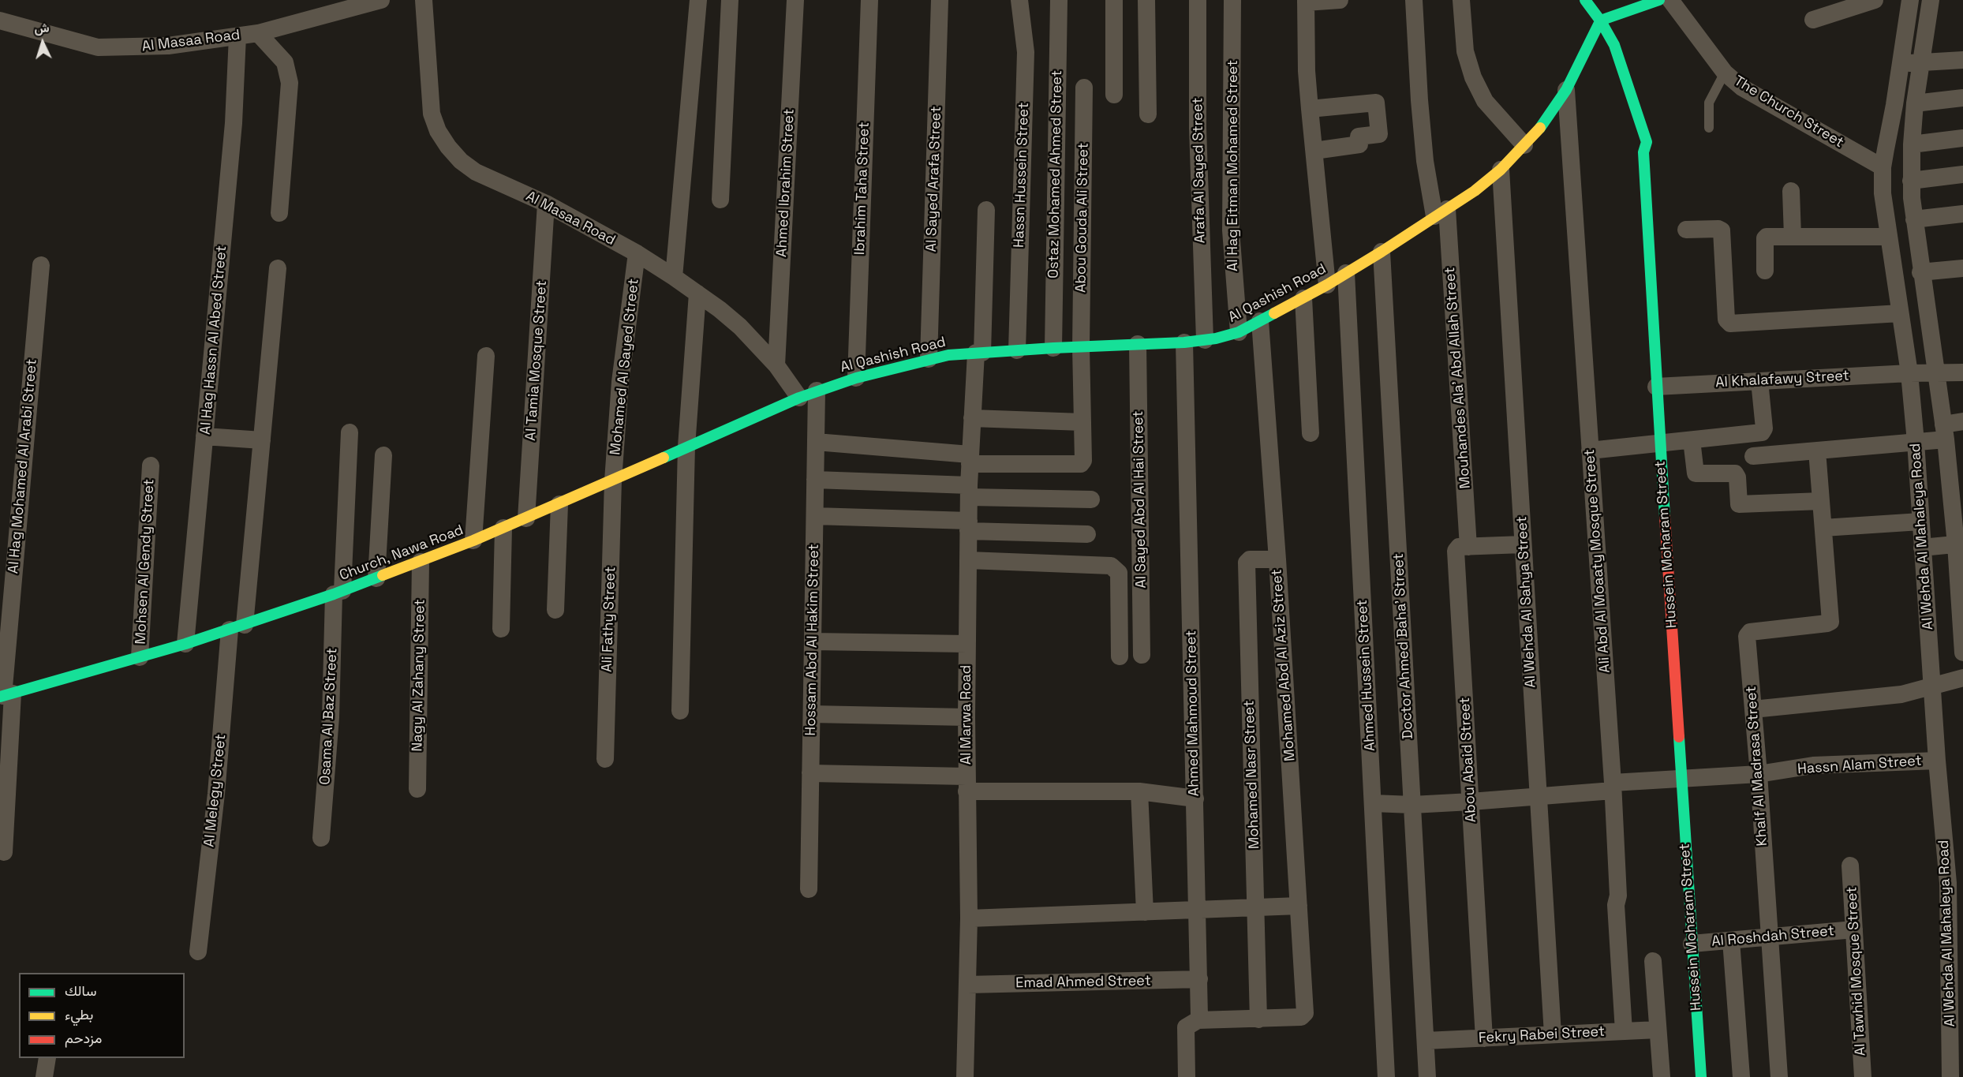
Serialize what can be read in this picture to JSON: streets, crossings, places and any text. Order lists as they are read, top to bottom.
{
  "streets": {
    "street": [
      "Al Masaa Road",
      "The Church Street",
      "Al Hag Eitman Mohamed Street",
      "Arafa Al Sayed Street",
      "Ostaz Mohamed Ahmed Street",
      "Hassn Hussein Street",
      "Al Sayed Arafa Street",
      "Ahmed Ibrahim Street",
      "Ibrahim Taha Street",
      "Abou Gouda Ali Street",
      "Al Qashish Road",
      "Al Hag Hassn Al Abed Street",
      "Al Tamia Mosque Street",
      "Mohamed Al Sayed Street",
      "Mouhandes Ala' Abd Allah Street",
      "Al Khalafawy Street",
      "Al Hag Mohamed Al Arabi Street",
      "Al Sayed Abd Al Hai Street",
      "Al Wehda Al Mahaleya Road",
      "Hussein Moharam Street",
      "Church, Nawa Road",
      "Ali Abd Al Moaaty Mosque Street",
      "Mohsen Al Gendy Street",
      "Al Wehda Al Sahya Street",
      "Ali Fathy Street",
      "Hossam Abd Al Hakim Street",
      "Doctor Ahmed Baha' Street",
      "Mohamed Abd Al Aziz Street",
      "Nagy Al Zahany Street",
      "Ahmed Hussein Street",
      "Ahmed Mahmoud Street",
      "Al Marwa Road",
      "Osama Al Baz Street",
      "Abou Abaid Street",
      "Hassn Alam Street",
      "Khalf Al Madrasa Street",
      "Mohamed Nasr Street",
      "Al Melegy Street",
      "Al Roshdah Street",
      "Al Tawhid Mosque Street",
      "Emad Ahmed Street",
      "Fekry Rabei Street"
    ]
  },
  "crossings": [
    ["Al Masaa Road", "Ahmed Ibrahim Street"],
    ["Al Masaa Road", "Al Qashish Road"],
    ["Al Masaa Road", "Al Hag Hassn Al Abed Street"],
    ["Al Masaa Road", "Al Tamia Mosque Street"],
    ["Al Masaa Road", "Mohamed Al Sayed Street"],
    ["Al Masaa Road", "Church, Nawa Road"],
    ["The Church Street", "Al Wehda Al Mahaleya Road"],
    ["Al Hag Eitman Mohamed Street", "Al Qashish Road"],
    ["Arafa Al Sayed Street", "Al Qashish Road"],
    ["Ostaz Mohamed Ahmed Street", "Al Qashish Road"],
    ["Hassn Hussein Street", "Al Qashish Road"],
    ["Al Sayed Arafa Street", "Al Qashish Road"],
    ["Ibrahim Taha Street", "Al Qashish Road"],
    ["Abou Gouda Ali Street", "Al Qashish Road"],
    ["Abou Gouda Ali Street", "Al Marwa Road"],
    ["Al Qashish Road", "Mouhandes Ala' Abd Allah Street"],
    ["Al Qashish Road", "Al Sayed Abd Al Hai Street"],
    ["Al Qashish Road", "Hussein Moharam Street"],
    ["Al Qashish Road", "Church, Nawa Road"],
    ["Al Qashish Road", "Ali Abd Al Moaaty Mosque Street"],
    ["Al Qashish Road", "Al Wehda Al Sahya Street"],
    ["Al Qashish Road", "Hossam Abd Al Hakim Street"],
    ["Al Qashish Road", "Doctor Ahmed Baha' Street"],
    ["Al Qashish Road", "Mohamed Abd Al Aziz Street"],
    ["Al Qashish Road", "Ahmed Hussein Street"],
    ["Al Qashish Road", "Ahmed Mahmoud Street"],
    ["Al Qashish Road", "Al Marwa Road"],
    ["Al Hag Hassn Al Abed Street", "Church, Nawa Road"],
    ["Al Tamia Mosque Street", "Church, Nawa Road"],
    ["Mohamed Al Sayed Street", "Church, Nawa Road"],
    ["Mohamed Al Sayed Street", "Ali Fathy Street"],
    ["Mouhandes Ala' Abd Allah Street", "Abou Abaid Street"],
    ["Al Khalafawy Street", "Al Wehda Al Mahaleya Road"],
    ["Al Khalafawy Street", "Hussein Moharam Street"],
    ["Al Hag Mohamed Al Arabi Street", "Church, Nawa Road"],
    ["Al Wehda Al Mahaleya Road", "Hassn Alam Street"],
    ["Hussein Moharam Street", "Hassn Alam Street"],
    ["Hussein Moharam Street", "Al Roshdah Street"],
    ["Church, Nawa Road", "Mohsen Al Gendy Street"],
    ["Church, Nawa Road", "Ali Fathy Street"],
    ["Church, Nawa Road", "Nagy Al Zahany Street"],
    ["Church, Nawa Road", "Osama Al Baz Street"],
    ["Church, Nawa Road", "Al Melegy Street"],
    ["Ali Abd Al Moaaty Mosque Street", "Hassn Alam Street"],
    ["Ali Abd Al Moaaty Mosque Street", "Fekry Rabei Street"],
    ["Al Wehda Al Sahya Street", "Hassn Alam Street"],
    ["Al Wehda Al Sahya Street", "Fekry Rabei Street"],
    ["Doctor Ahmed Baha' Street", "Hassn Alam Street"],
    ["Doctor Ahmed Baha' Street", "Fekry Rabei Street"],
    ["Mohamed Abd Al Aziz Street", "Mohamed Nasr Street"],
    ["Ahmed Hussein Street", "Hassn Alam Street"],
    ["Ahmed Mahmoud Street", "Emad Ahmed Street"],
    ["Al Marwa Road", "Emad Ahmed Street"],
    ["Abou Abaid Street", "Hassn Alam Street"],
    ["Abou Abaid Street", "Fekry Rabei Street"],
    ["Hassn Alam Street", "Khalf Al Madrasa Street"],
    ["Khalf Al Madrasa Street", "Al Roshdah Street"],
    ["Al Roshdah Street", "Al Tawhid Mosque Street"]
  ],
  "legend": ["سالك", "بطيء", "مزدحم"],
  "north": "top"
}
